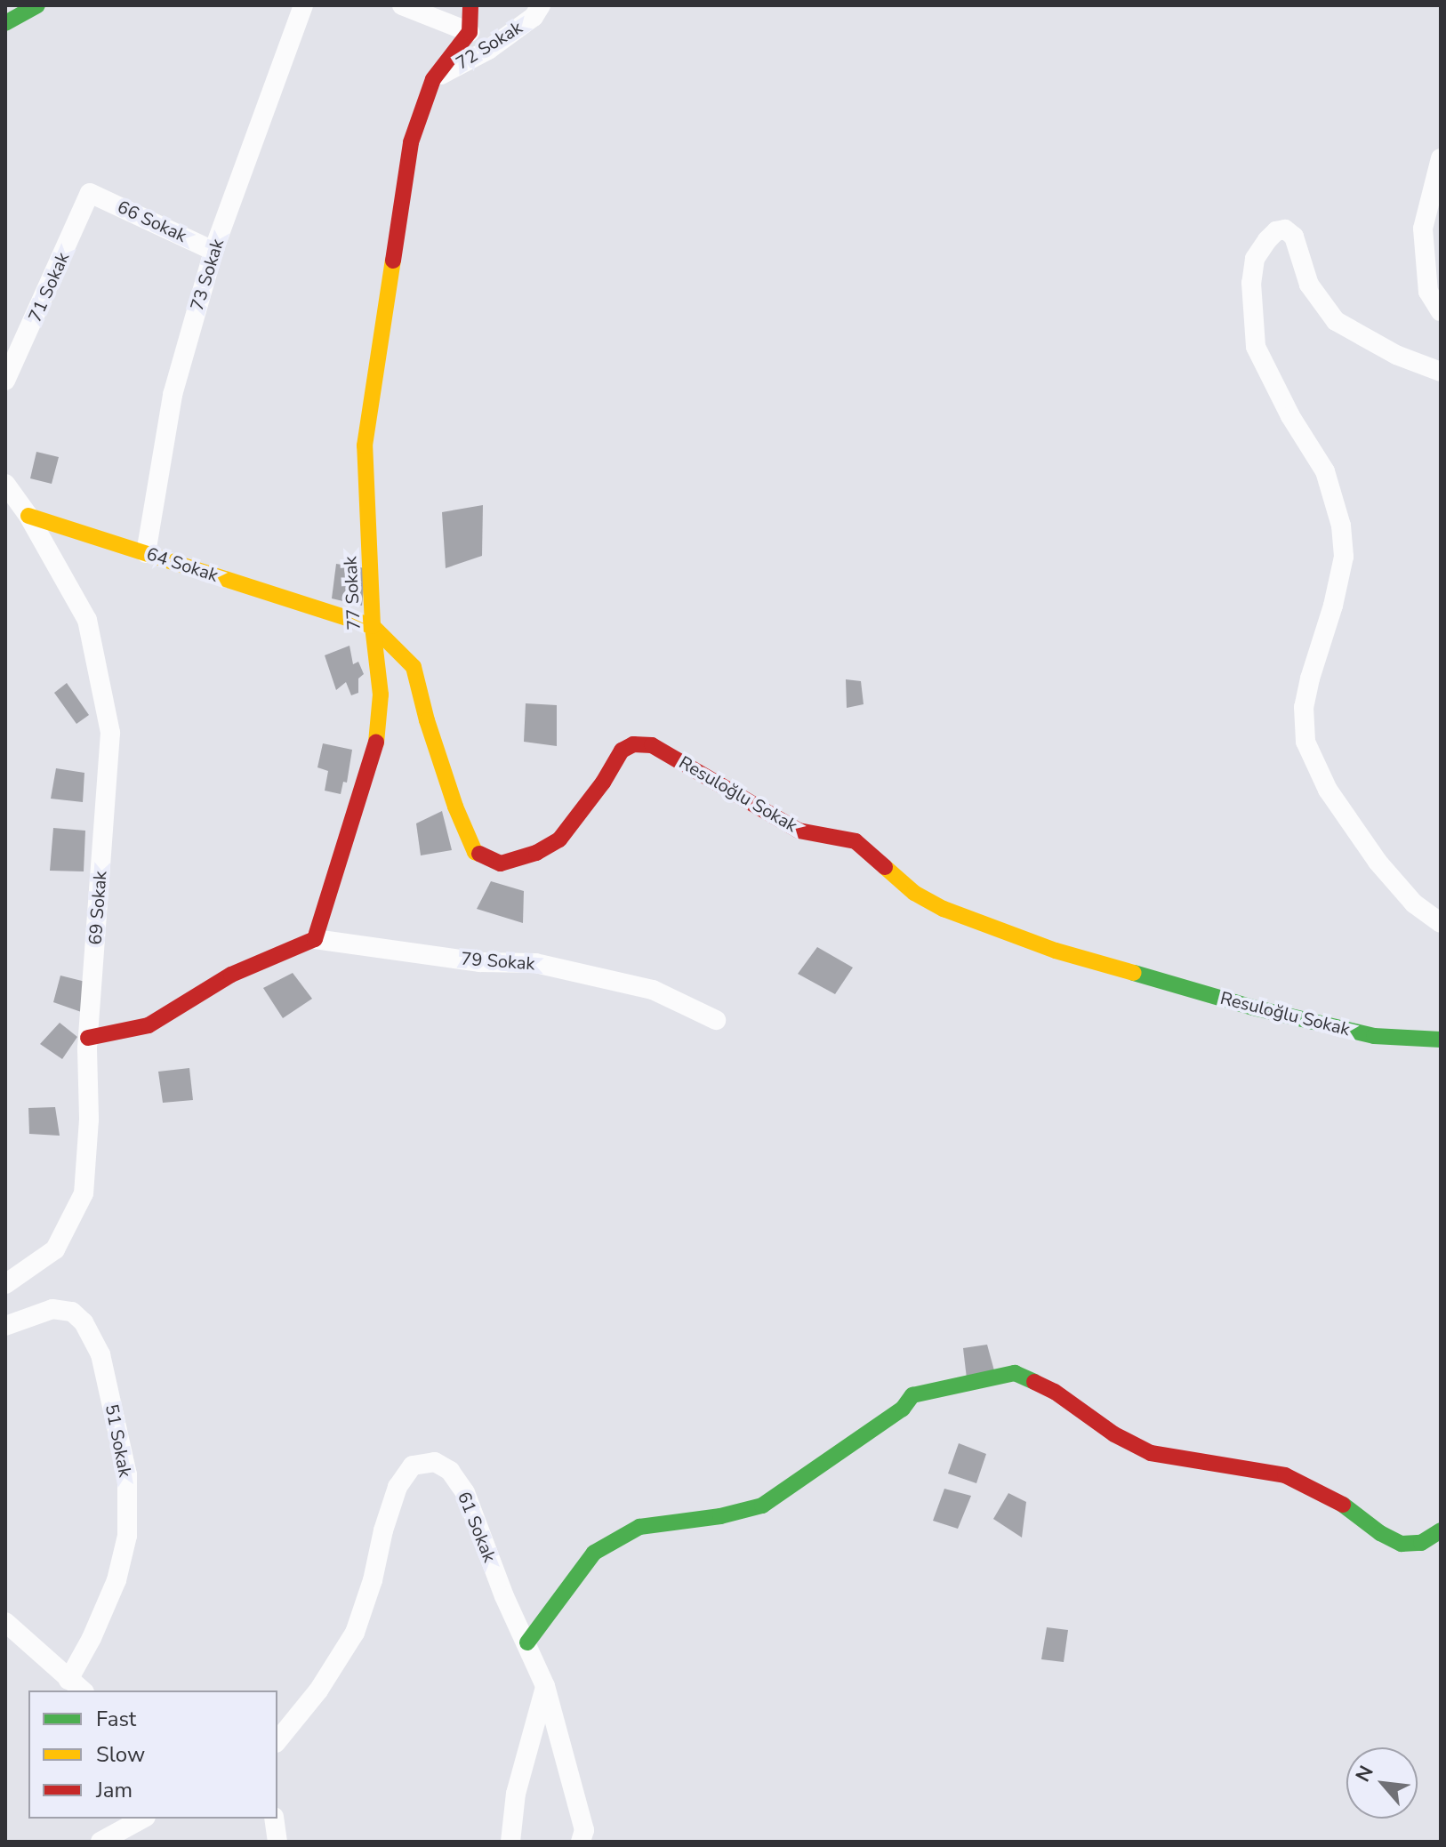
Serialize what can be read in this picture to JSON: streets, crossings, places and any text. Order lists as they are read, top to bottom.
{
  "streets": {
    "main road": ["64 Sokak", "77 Sokak", "Resuloğlu Sokak"],
    "street": [
      "72 Sokak",
      "66 Sokak",
      "73 Sokak",
      "71 Sokak",
      "69 Sokak",
      "79 Sokak",
      "51 Sokak",
      "61 Sokak"
    ]
  },
  "crossings": [
    ["72 Sokak", "77 Sokak"],
    ["66 Sokak", "73 Sokak"],
    ["66 Sokak", "71 Sokak"],
    ["73 Sokak", "64 Sokak"],
    ["64 Sokak", "77 Sokak"],
    ["64 Sokak", "Resuloğlu Sokak"],
    ["64 Sokak", "69 Sokak"],
    ["77 Sokak", "Resuloğlu Sokak"],
    ["77 Sokak", "79 Sokak"]
  ],
  "legend": ["Fast", "Slow", "Jam"],
  "north": "top left"
}
